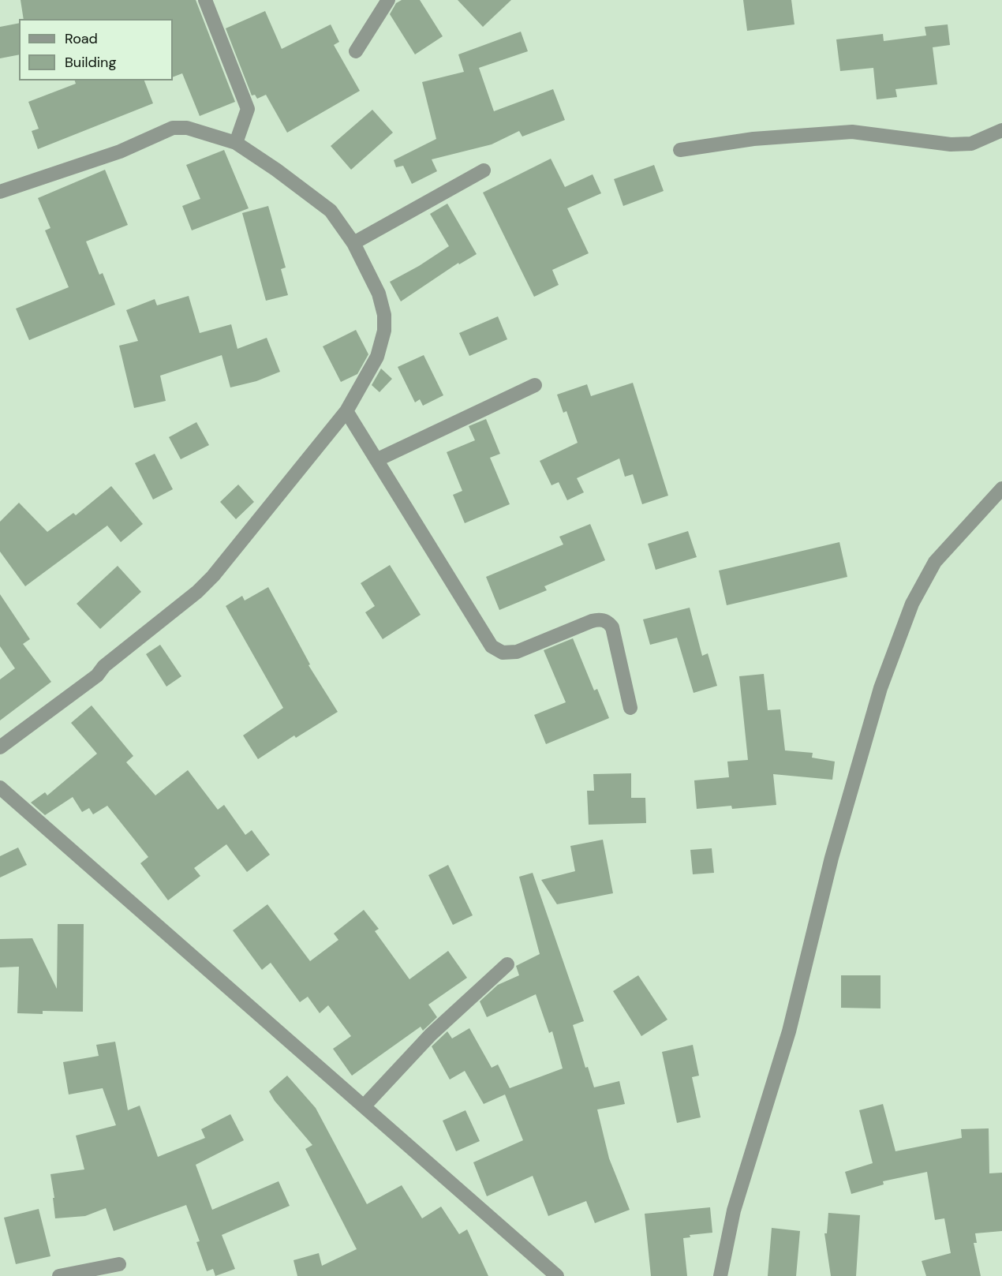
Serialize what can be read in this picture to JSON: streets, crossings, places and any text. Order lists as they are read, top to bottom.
{
  "legend": ["Road", "Building"]
}
